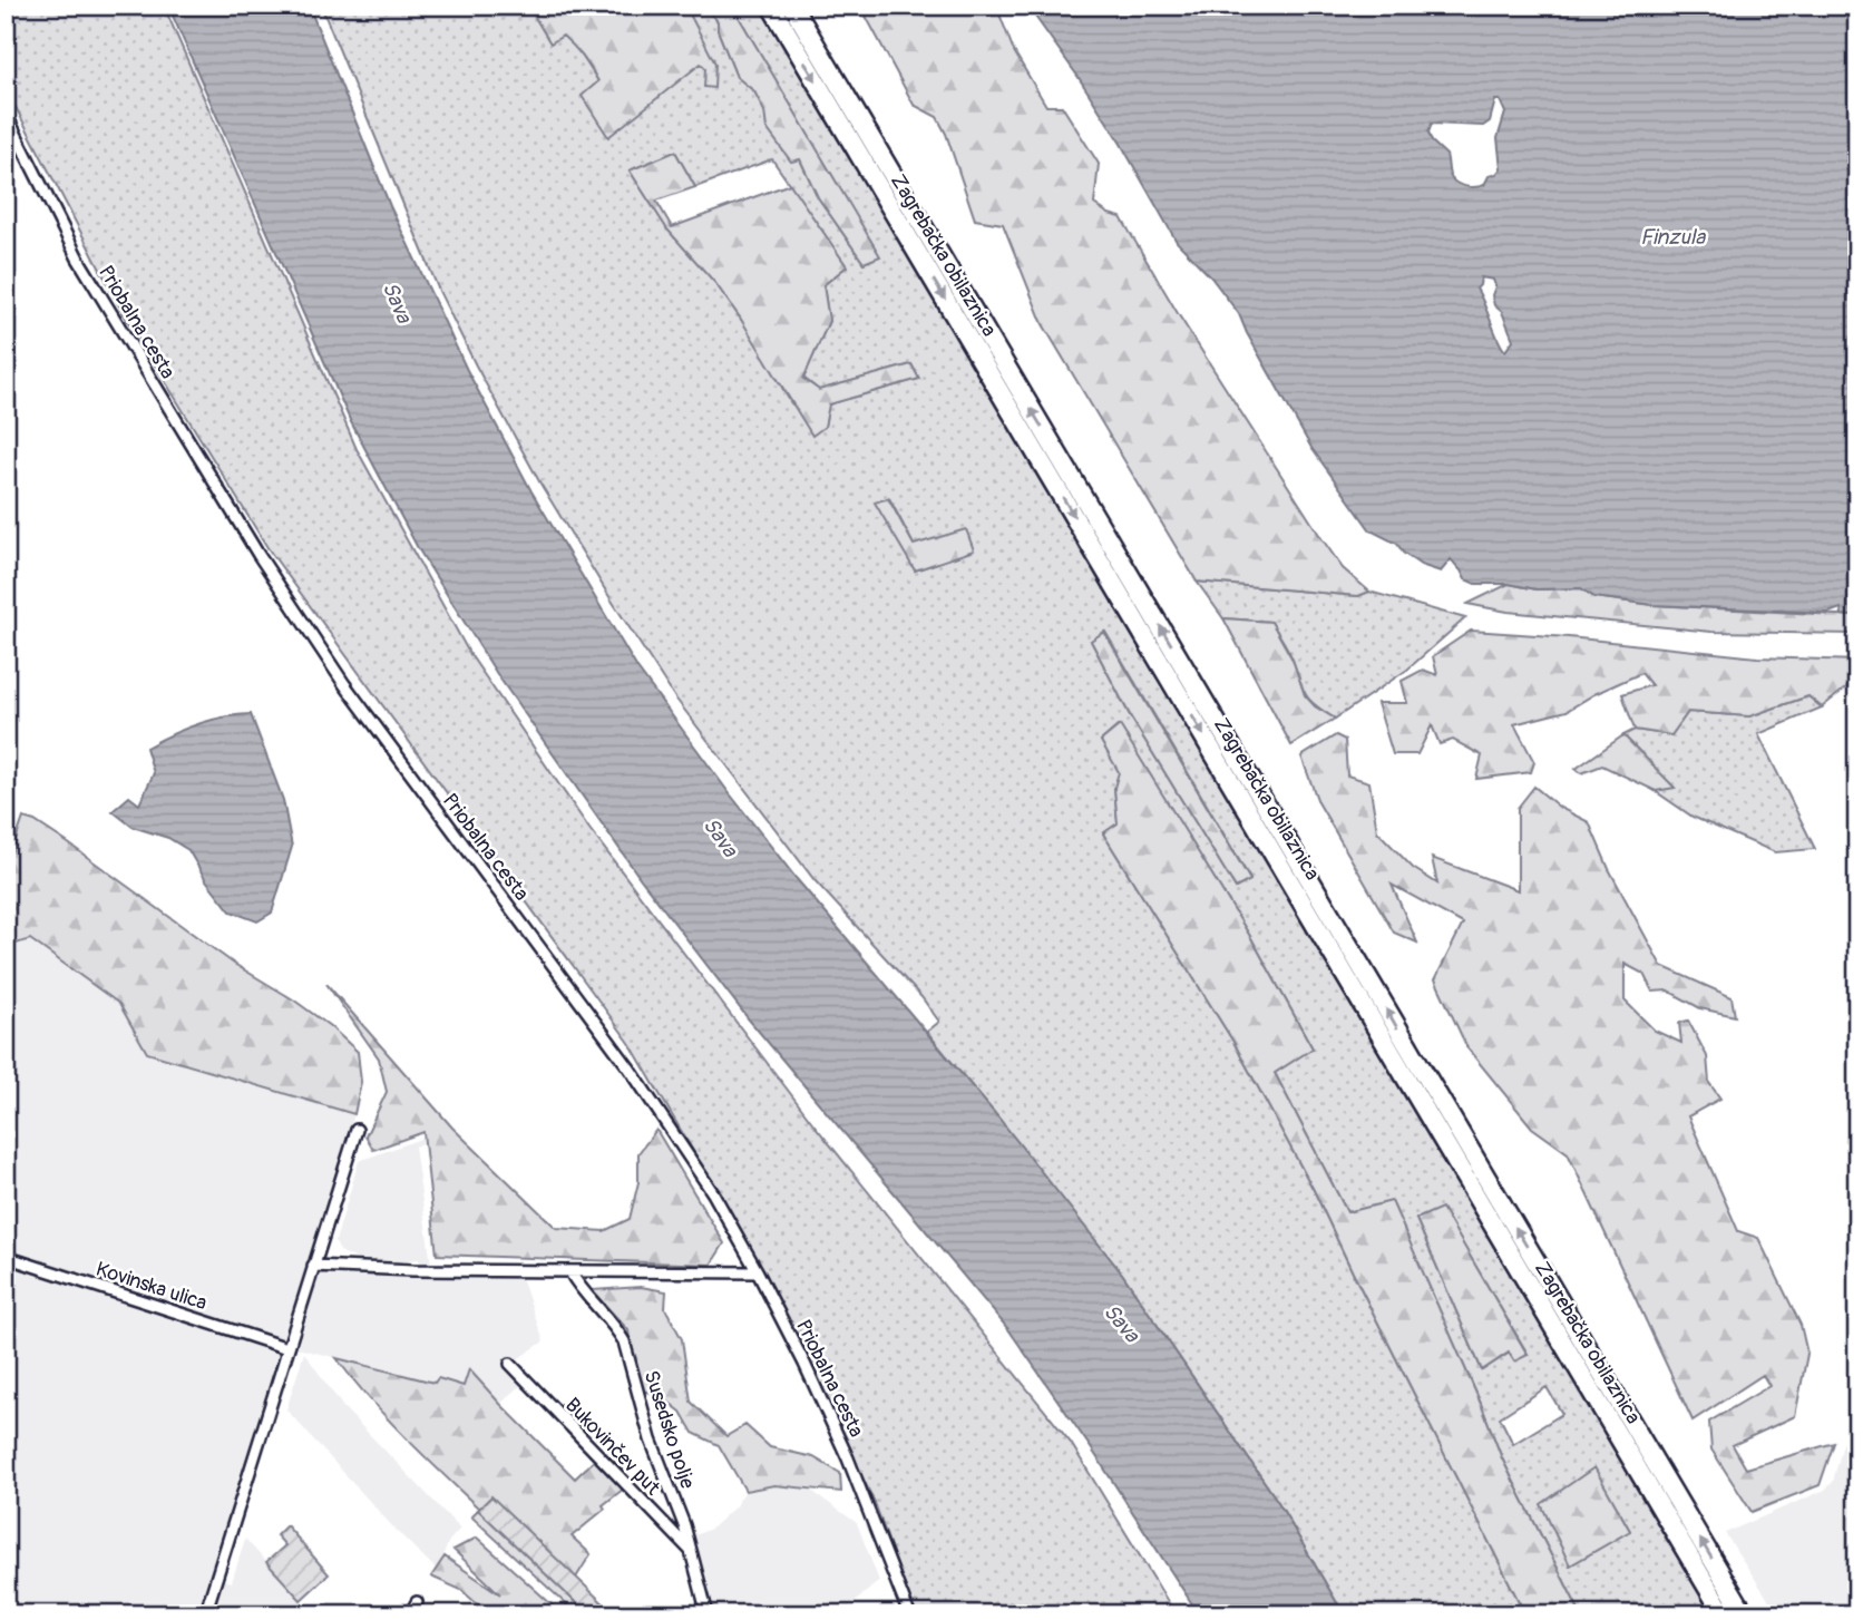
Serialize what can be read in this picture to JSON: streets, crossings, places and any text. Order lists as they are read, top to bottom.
{
  "streets": {
    "highway": ["Zagrebačka obilaznica"],
    "street": [
      "Priobalna cesta",
      "Kovinska ulica",
      "Susedsko polje",
      "Bukovinčev put"
    ]
  },
  "crossings": [
    ["Susedsko polje", "Bukovinčev put"]
  ],
  "water": ["Finzula", "Sava"]
}
